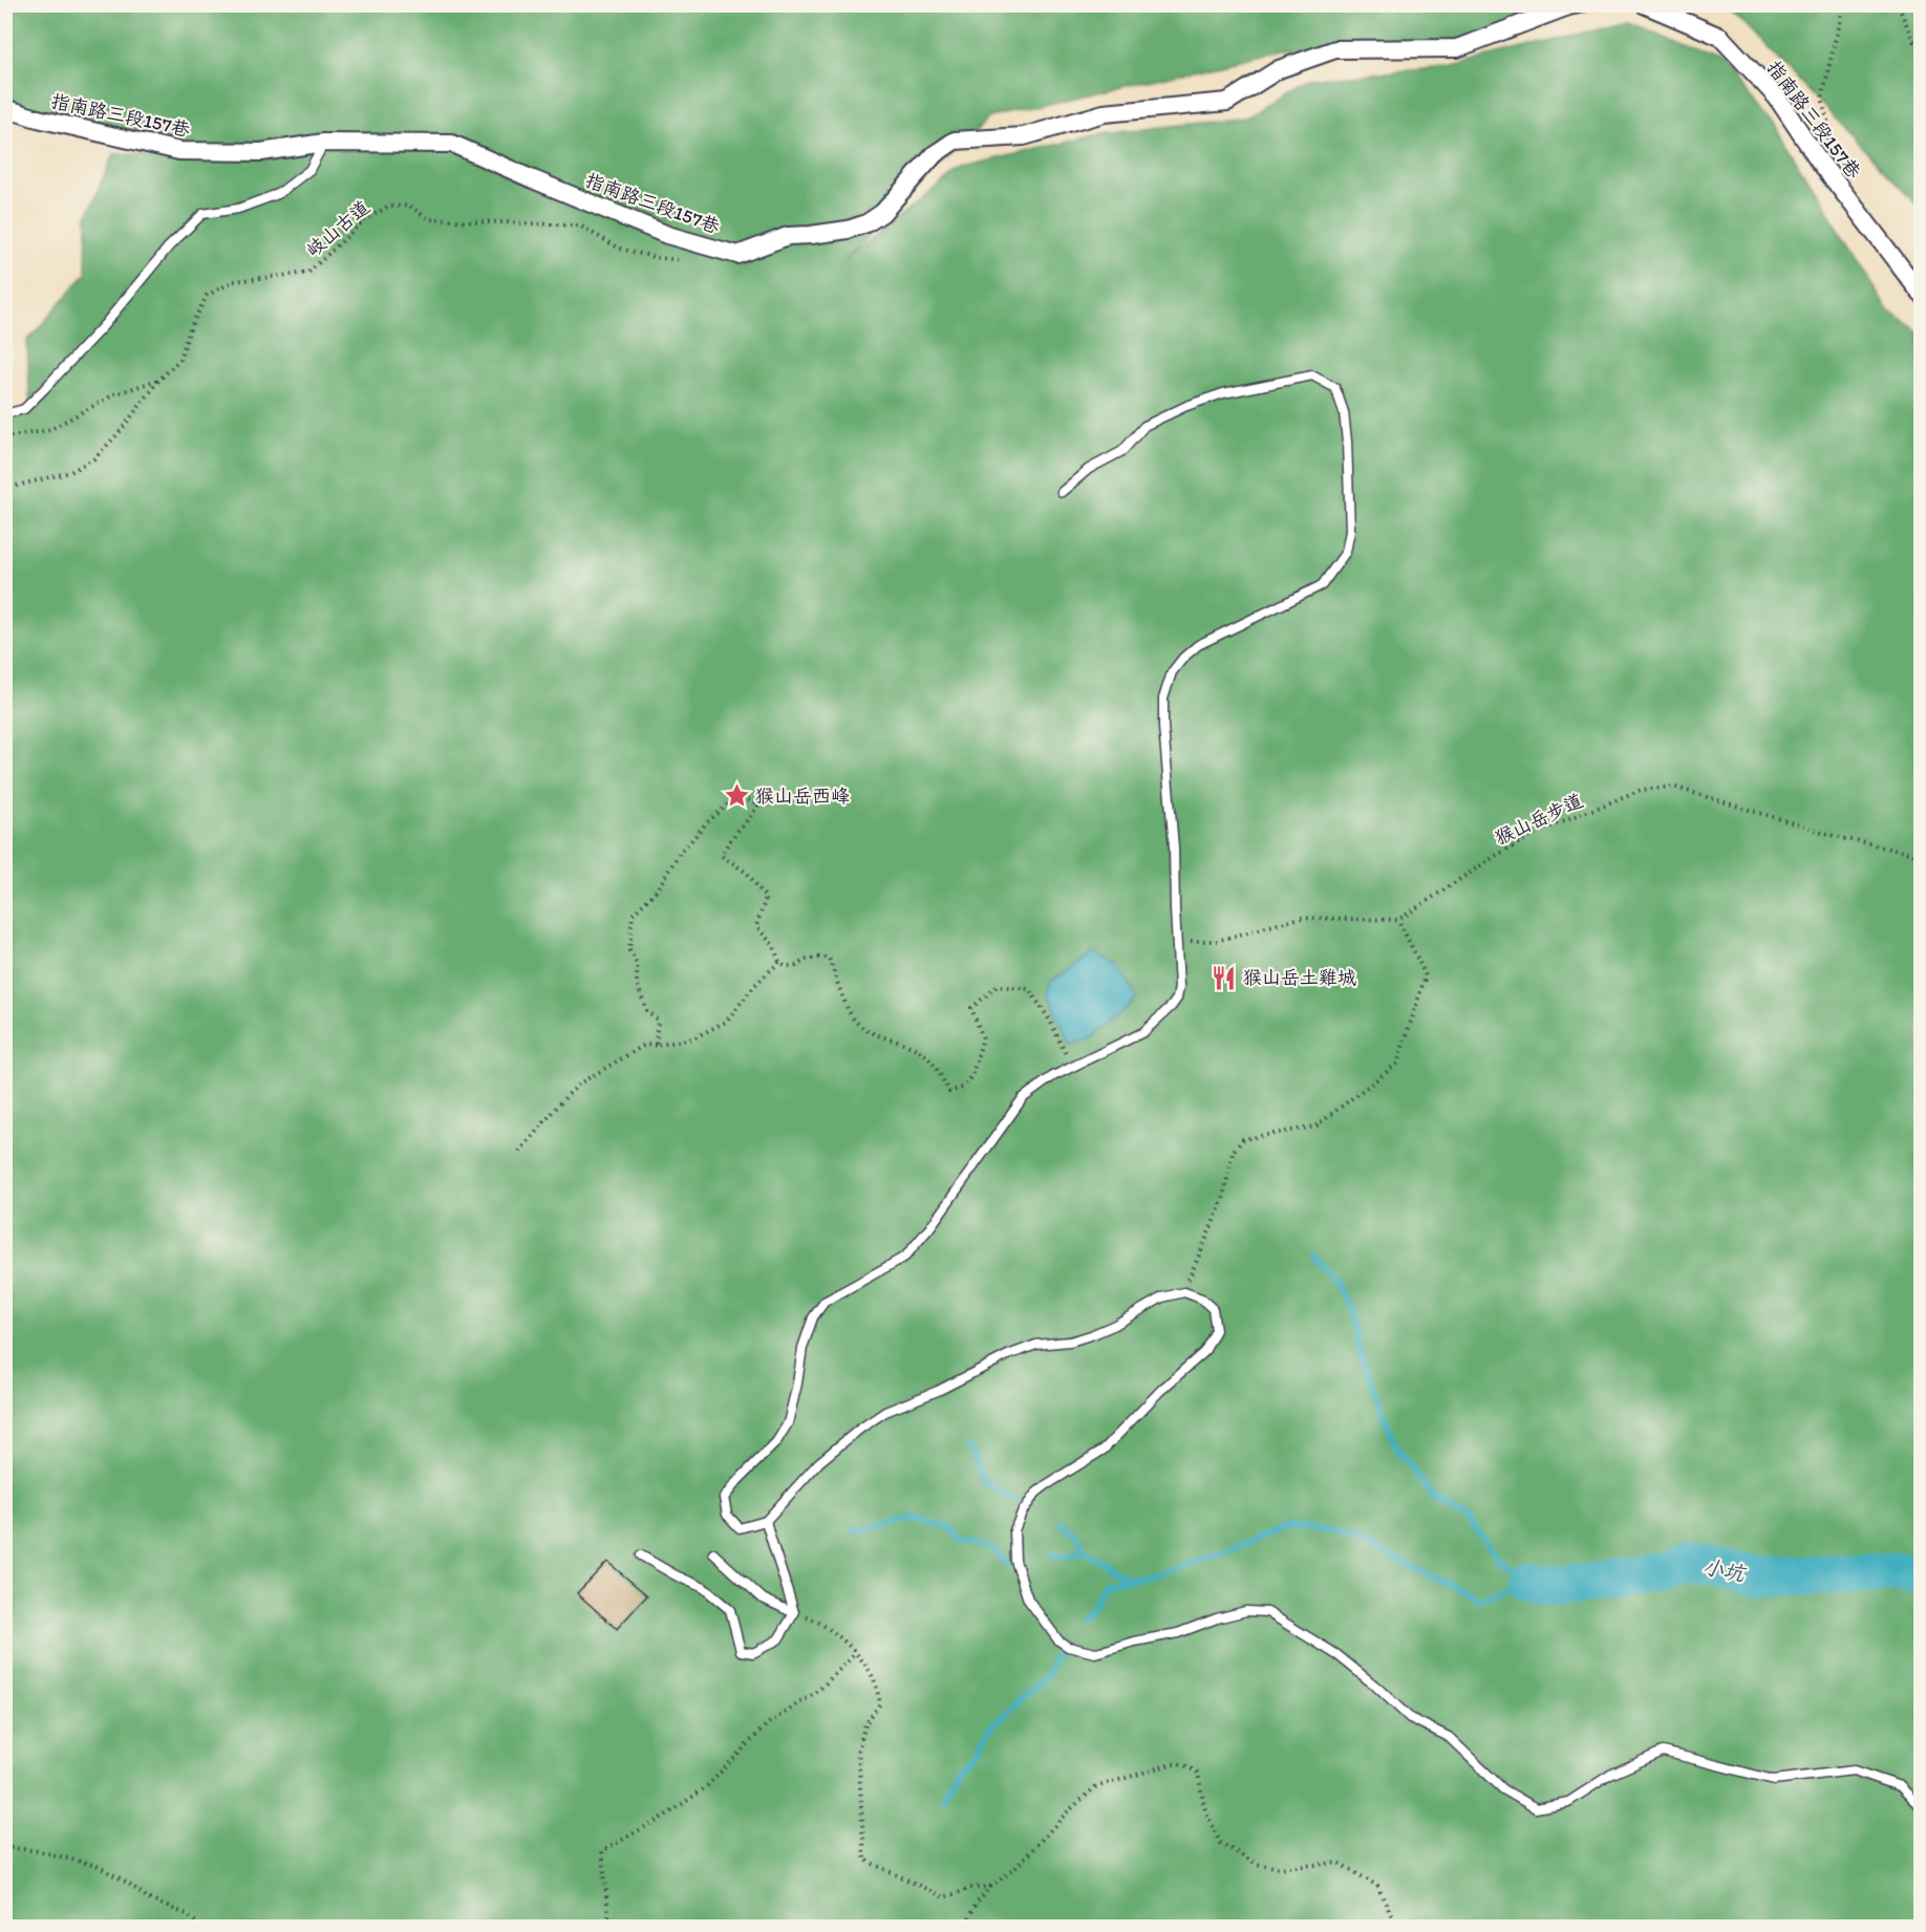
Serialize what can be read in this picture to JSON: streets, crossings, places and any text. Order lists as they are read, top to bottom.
{
  "streets": {
    "street": ["指南路三段157巷"],
    "path": ["岐山古道", "猴山岳步道"]
  },
  "water": ["小坑"],
  "places": {
    "place": ["猴山岳西峰"],
    "restaurant": ["猴山岳土雞城"]
  }
}
